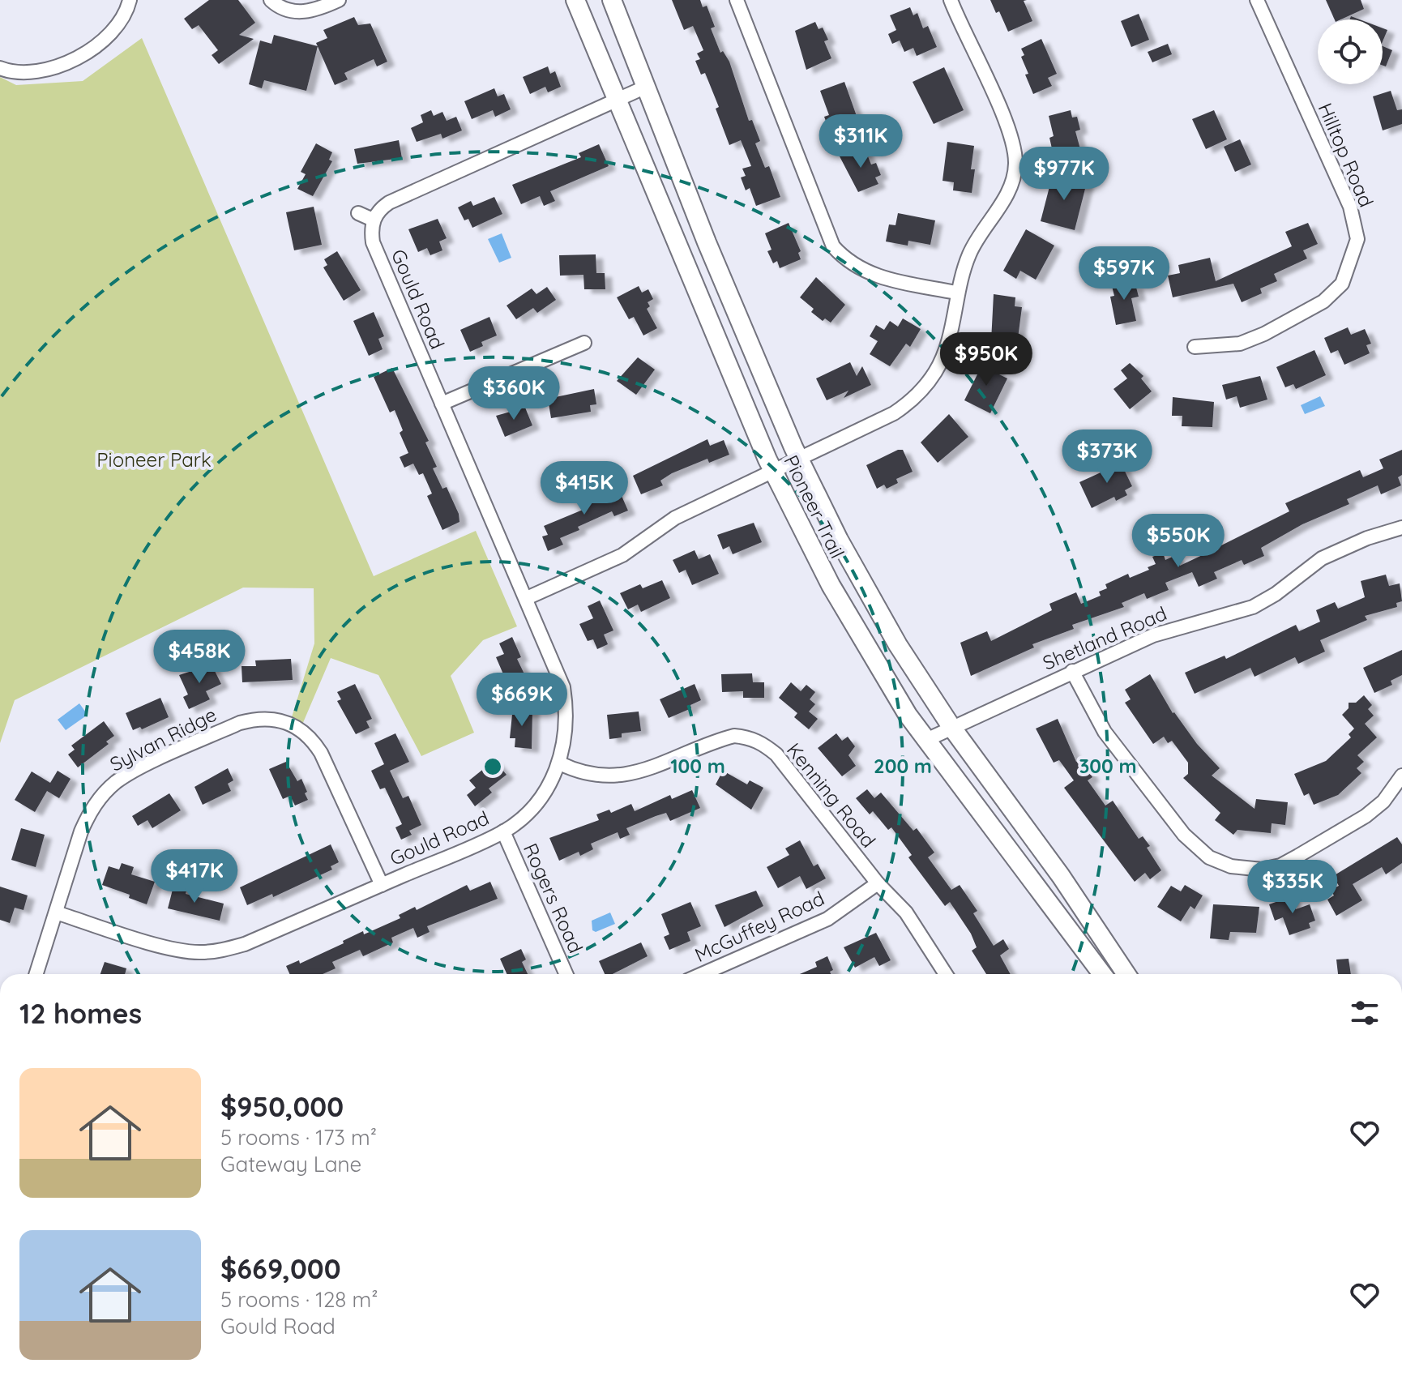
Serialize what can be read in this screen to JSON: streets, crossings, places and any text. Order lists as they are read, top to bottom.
{
  "streets": {
    "main road": ["Pioneer Trail"],
    "street": [
      "Hilltop Road",
      "Gould Road",
      "Shetland Road",
      "Sylvan Ridge",
      "Kenning Road",
      "Rogers Road",
      "McGuffey Road"
    ]
  },
  "crossings": [
    ["Gould Road", "Sylvan Ridge"],
    ["Gould Road", "Kenning Road"],
    ["Gould Road", "Rogers Road"],
    ["Pioneer Trail", "Shetland Road"],
    ["Kenning Road", "McGuffey Road"]
  ],
  "parks": ["Pioneer Park"],
  "page": {
    "price": [
      "$311K",
      "$977K",
      "$597K",
      "$950K",
      "$360K",
      "$373K",
      "$415K",
      "$550K",
      "$458K",
      "$669K",
      "$417K",
      "$335K"
    ],
    "heading": "12 homes",
    "list": [
      {
        "name": "$950,000",
        "note": "5 rooms · 173 m² · Gateway Lane"
      },
      {
        "name": "$669,000",
        "note": "5 rooms · 128 m² · Gould Road"
      }
    ]
  },
  "rings": ["100 m", "200 m", "300 m"]
}
